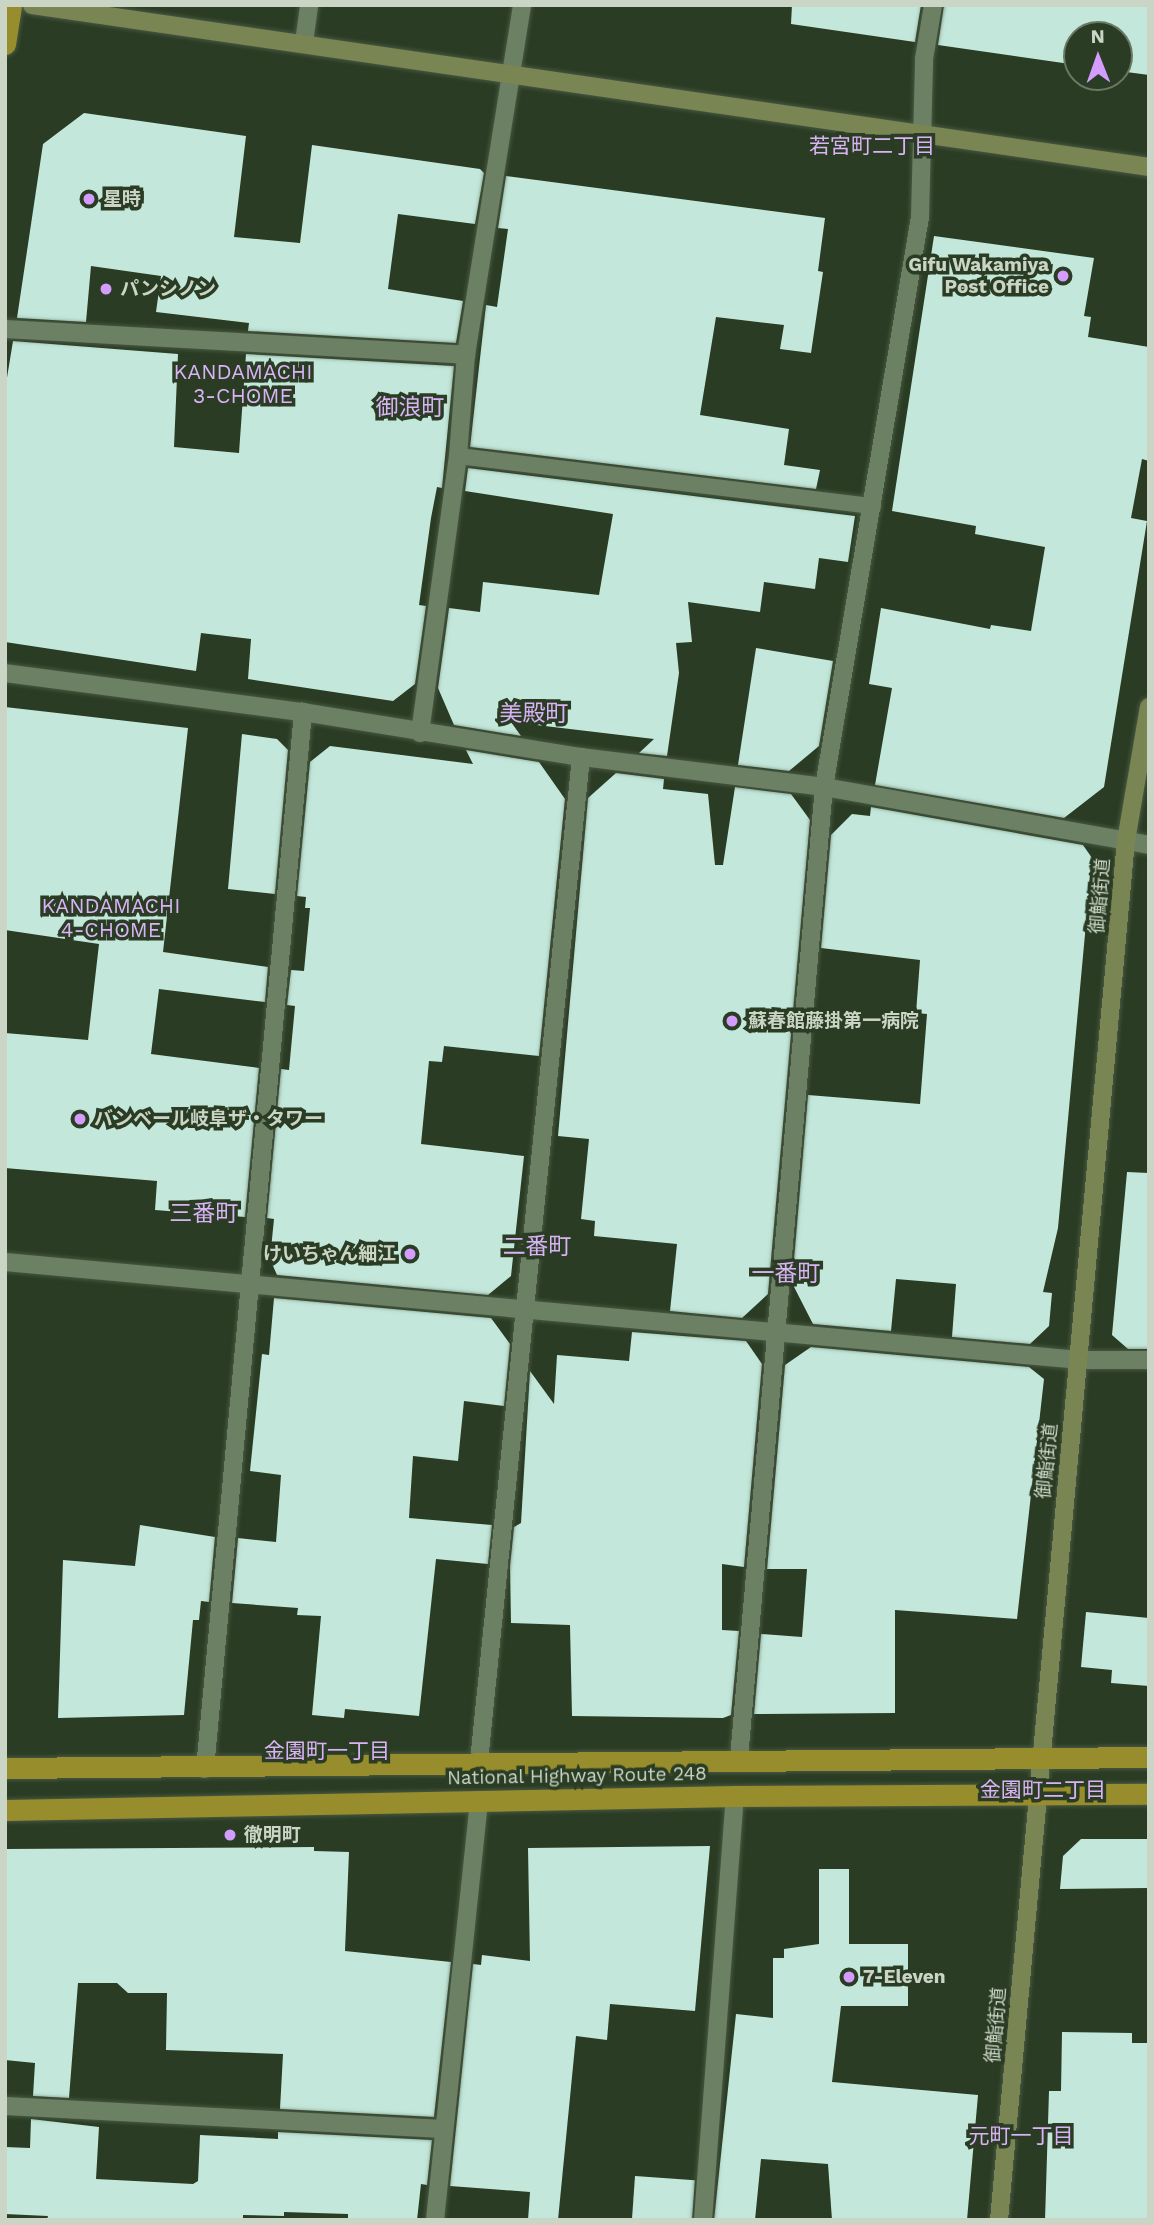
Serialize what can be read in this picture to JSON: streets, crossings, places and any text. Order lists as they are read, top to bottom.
{
  "streets": {
    "highway": ["National Highway Route 248"],
    "street": ["御鮨街道"]
  },
  "crossings": [
    ["御鮨街道", "National Highway Route 248"]
  ],
  "districts": [
    "若宮町二丁目",
    "KANDAMACHI 3-CHOME",
    "御浪町",
    "美殿町",
    "KANDAMACHI 4-CHOME",
    "三番町",
    "二番町",
    "一番町",
    "金園町一丁目",
    "金園町二丁目",
    "元町一丁目"
  ],
  "places": [
    "星時",
    "Gifu Wakamiya Post Office",
    "パンシノン",
    "蘇春館藤掛第一病院",
    "バンベール岐阜ザ・タワー",
    "けいちゃん細江",
    "徹明町",
    "7-Eleven"
  ],
  "north": "top"
}
